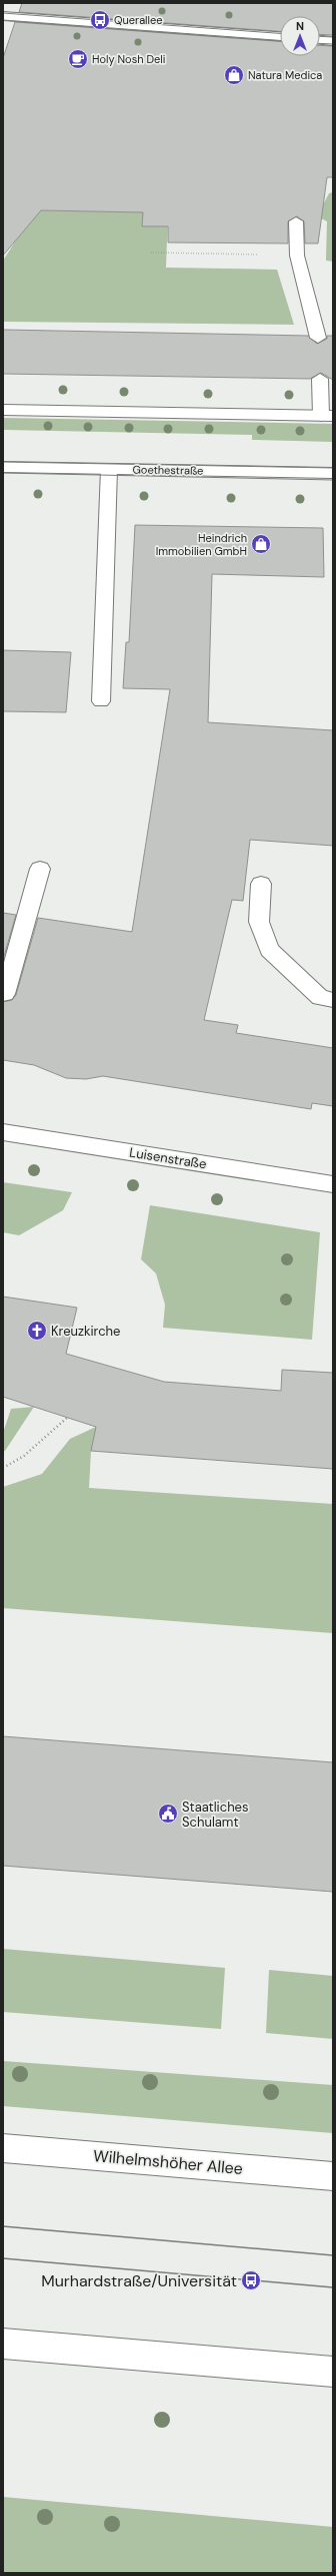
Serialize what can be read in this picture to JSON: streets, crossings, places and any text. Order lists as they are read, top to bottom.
{
  "streets": {
    "street": ["Goethestraße", "Luisenstraße", "Wilhelmshöher Allee"]
  },
  "places": {
    "bus stop": ["Querallee", "Murhardstraße/Universität"],
    "cafe": ["Holy Nosh Deli"],
    "shop": ["Natura Medica", "Heindrich Immobilien GmbH"],
    "church": ["Kreuzkirche"],
    "public building": ["Staatliches Schulamt"]
  },
  "north": "top"
}
